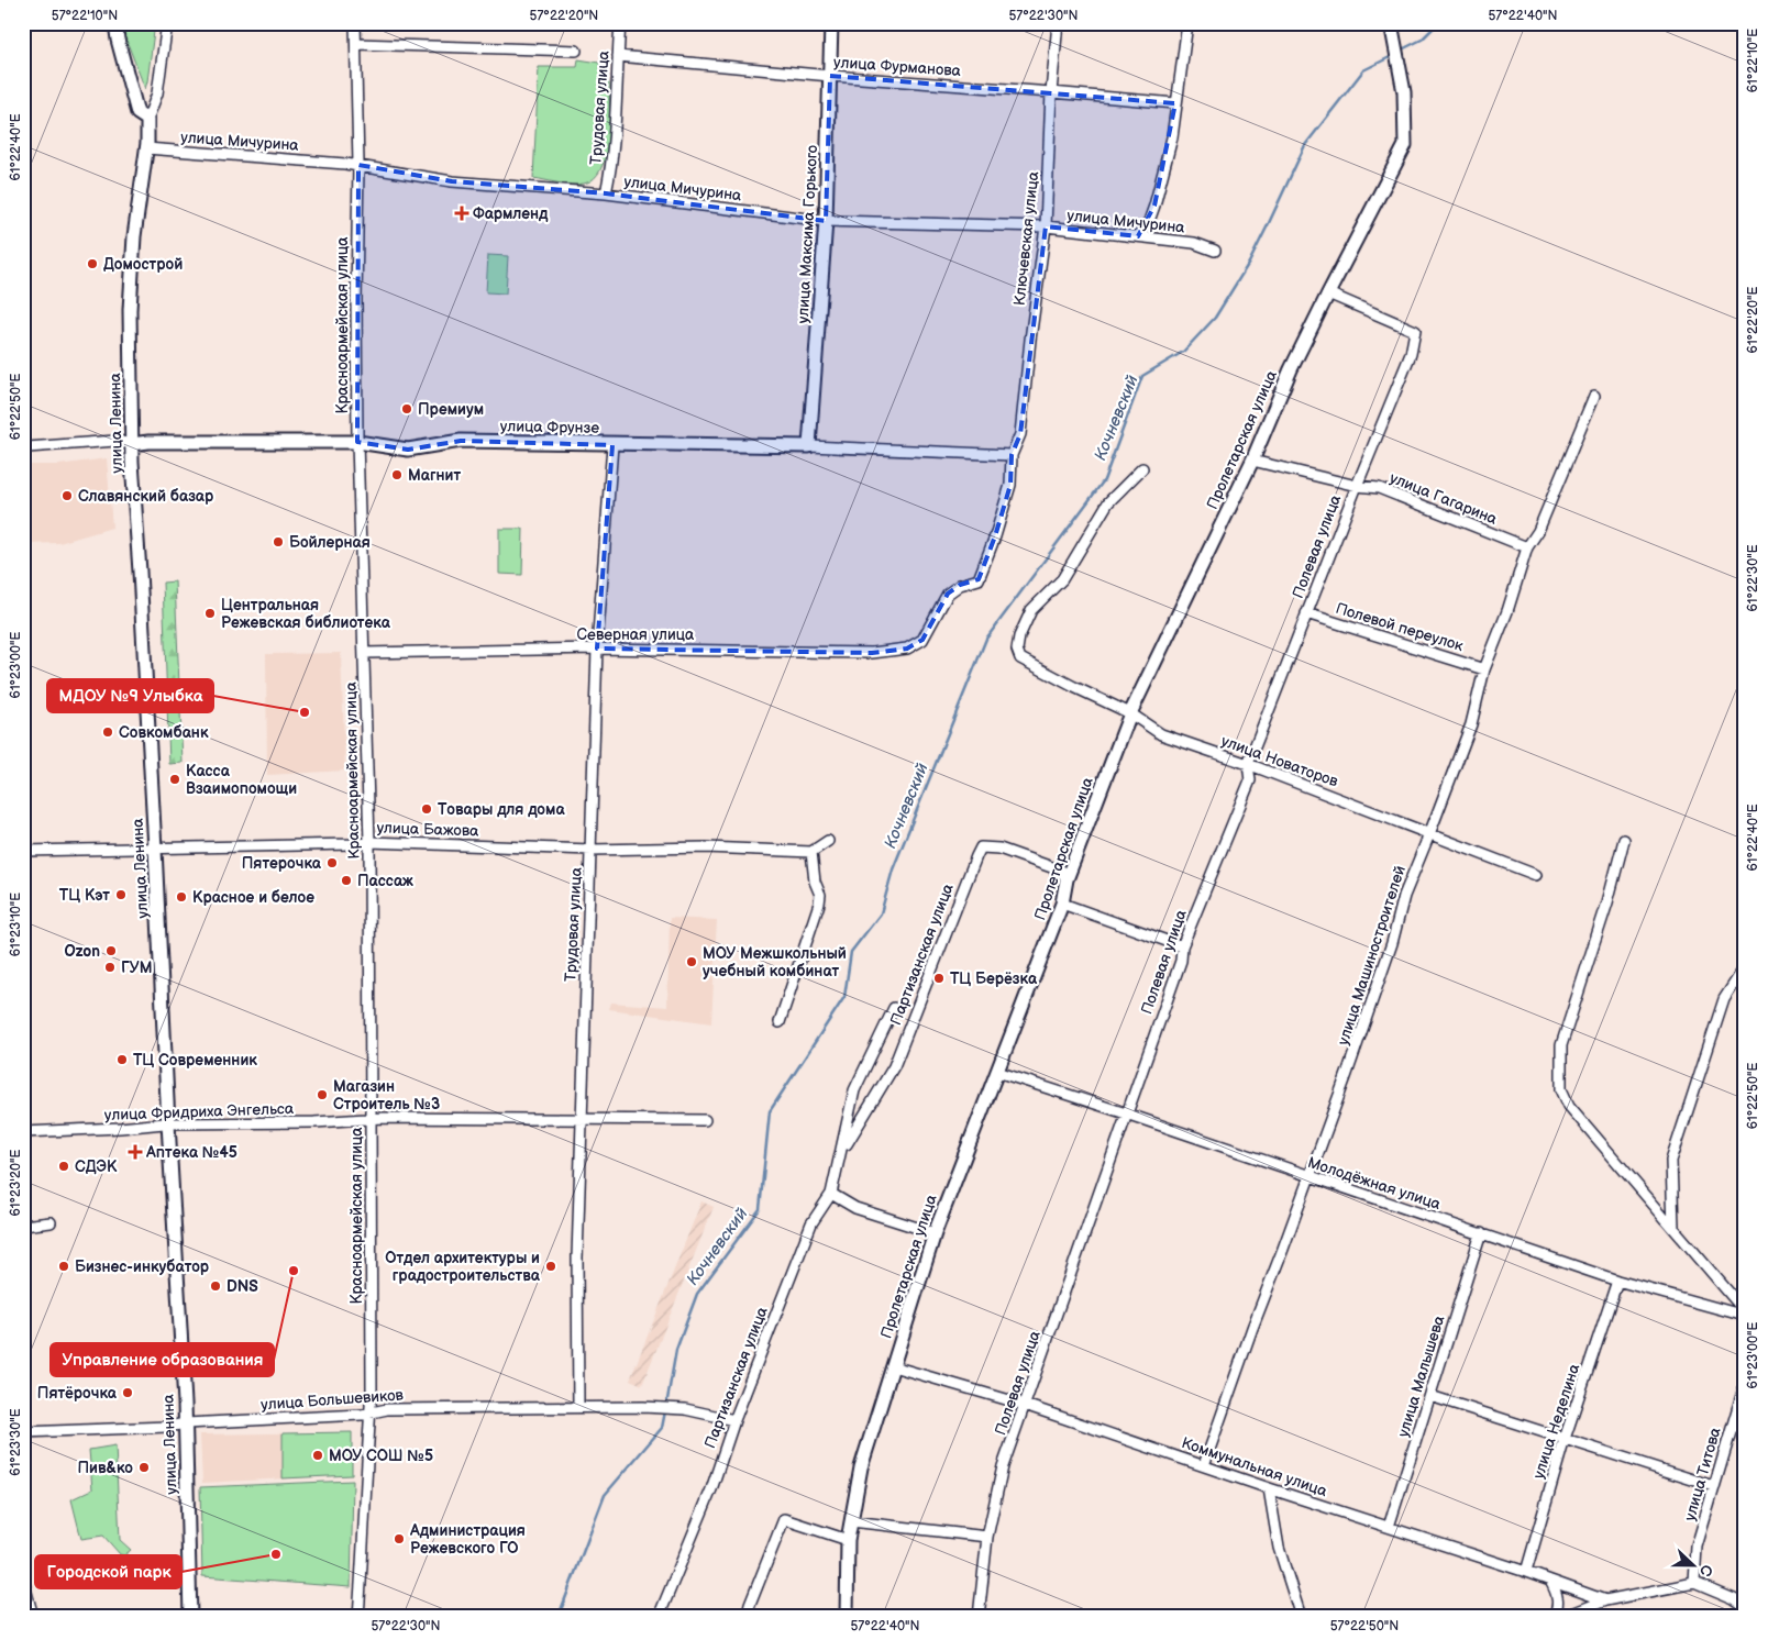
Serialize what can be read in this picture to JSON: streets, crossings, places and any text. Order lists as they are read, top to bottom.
{
  "streets": {
    "street": [
      "улица Фурманова",
      "Трудовая улица",
      "улица Мичурина",
      "улица Максима Горького",
      "Ключевская улица",
      "Красноармейская улица",
      "улица Ленина",
      "улица Фрунзе",
      "Пролетарская улица",
      "улица Гагарина",
      "Полевая улица",
      "Полевой переулок",
      "Северная улица",
      "улица Новаторов",
      "улица Бажова",
      "Партизанская улица",
      "улица Машиностроителей",
      "улица Фридриха Энгельса",
      "Молодёжная улица",
      "улица Малышева",
      "улица Большевиков",
      "улица Неделина",
      "Коммунальная улица",
      "улица Титова"
    ]
  },
  "crossings": [
    ["улица Фурманова", "Трудовая улица"],
    ["улица Фурманова", "улица Максима Горького"],
    ["улица Фурманова", "Ключевская улица"],
    ["Трудовая улица", "улица Мичурина"],
    ["Трудовая улица", "улица Фрунзе"],
    ["Трудовая улица", "Северная улица"],
    ["Трудовая улица", "улица Бажова"],
    ["Трудовая улица", "улица Фридриха Энгельса"],
    ["Трудовая улица", "улица Большевиков"],
    ["улица Мичурина", "улица Максима Горького"],
    ["улица Мичурина", "Ключевская улица"],
    ["улица Мичурина", "Красноармейская улица"],
    ["улица Мичурина", "улица Ленина"],
    ["улица Максима Горького", "улица Фрунзе"],
    ["Ключевская улица", "улица Фрунзе"],
    ["Ключевская улица", "Северная улица"],
    ["Красноармейская улица", "улица Фрунзе"],
    ["Красноармейская улица", "Северная улица"],
    ["Красноармейская улица", "улица Бажова"],
    ["Красноармейская улица", "улица Фридриха Энгельса"],
    ["Красноармейская улица", "улица Большевиков"],
    ["улица Ленина", "улица Фрунзе"],
    ["улица Ленина", "улица Бажова"],
    ["улица Ленина", "улица Фридриха Энгельса"],
    ["улица Ленина", "улица Большевиков"],
    ["Пролетарская улица", "улица Гагарина"],
    ["Пролетарская улица", "Полевая улица"],
    ["Пролетарская улица", "улица Новаторов"],
    ["Пролетарская улица", "Партизанская улица"],
    ["Пролетарская улица", "Молодёжная улица"],
    ["Пролетарская улица", "Коммунальная улица"],
    ["улица Гагарина", "Полевая улица"],
    ["улица Гагарина", "улица Машиностроителей"],
    ["Полевая улица", "Полевой переулок"],
    ["Полевая улица", "улица Новаторов"],
    ["Полевая улица", "Молодёжная улица"],
    ["Полевая улица", "Коммунальная улица"],
    ["Полевой переулок", "улица Машиностроителей"],
    ["улица Новаторов", "улица Машиностроителей"],
    ["Партизанская улица", "улица Большевиков"],
    ["улица Машиностроителей", "Молодёжная улица"],
    ["улица Машиностроителей", "Коммунальная улица"],
    ["Молодёжная улица", "улица Малышева"],
    ["Молодёжная улица", "улица Неделина"],
    ["улица Малышева", "Коммунальная улица"],
    ["улица Неделина", "Коммунальная улица"]
  ],
  "water": ["Кочневский"],
  "places": {
    "health": ["Фармленд", "Аптека №45"],
    "other": [
      "Домострой",
      "Премиум",
      "Магнит",
      "Славянский базар",
      "Бойлерная",
      "Центральная Режевская библиотека",
      "МДОУ №9 Улыбка",
      "Совкомбанк",
      "Касса Взаимопомощи",
      "Товары для дома",
      "Пятерочка",
      "Пассаж",
      "ТЦ Кэт",
      "Красное и белое",
      "Ozon",
      "МОУ Межшкольный учебный комбинат",
      "ГУМ",
      "ТЦ Берёзка",
      "ТЦ Современник",
      "Магазин Строитель №3",
      "СДЭК",
      "Бизнес-инкубатор",
      "Отдел архитектуры и градостроительства",
      "Управление образования",
      "DNS",
      "Пятёрочка",
      "МОУ СОШ №5",
      "Пив&ко",
      "Администрация Режевского ГО",
      "Городской парк"
    ]
  },
  "north": "right",
  "coordinates": [
    "57°22'10\"N",
    "57°22'20\"N",
    "57°22'30\"N",
    "57°22'40\"N",
    "61°22'10\"E",
    "61°22'40\"E",
    "61°22'20\"E",
    "61°22'50\"E",
    "61°22'30\"E",
    "61°23'00\"E",
    "61°23'10\"E",
    "61°23'20\"E",
    "61°23'30\"E",
    "57°22'50\"N"
  ]
}
